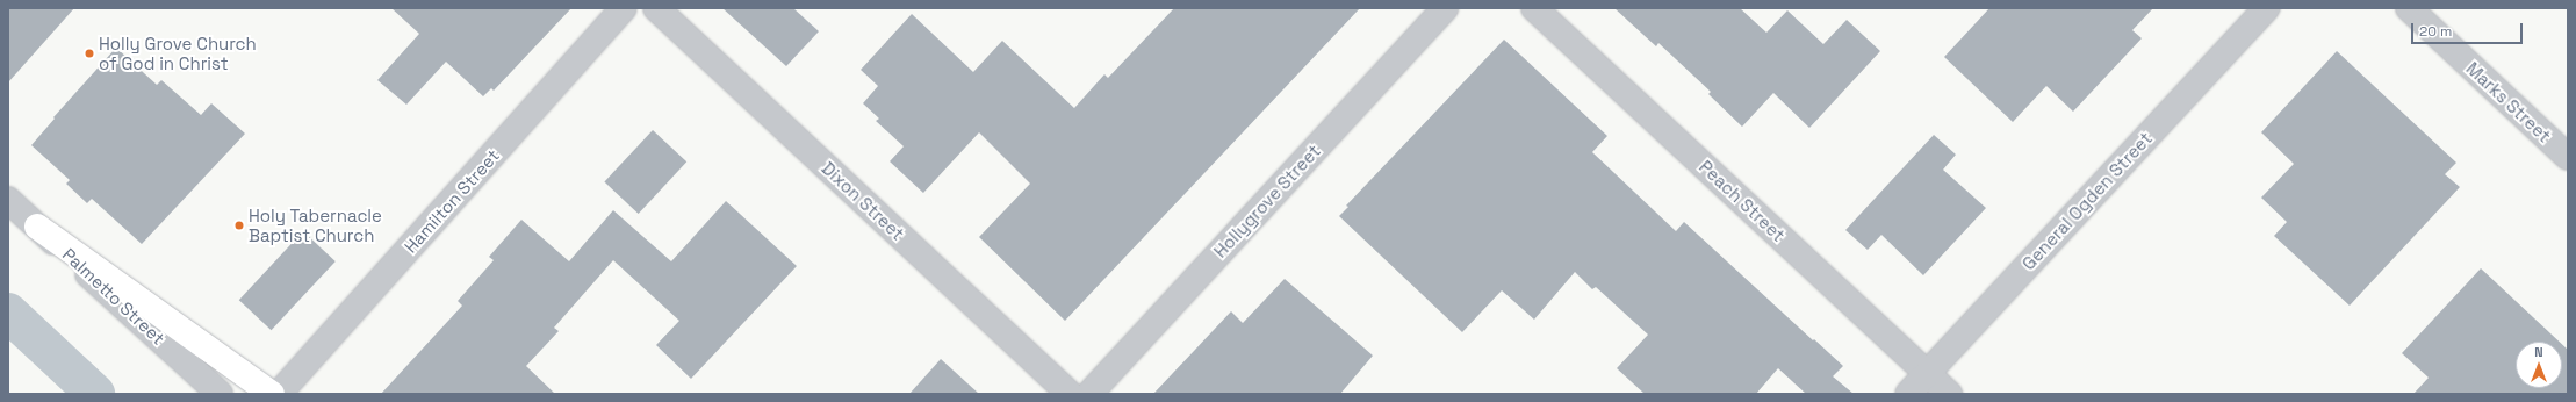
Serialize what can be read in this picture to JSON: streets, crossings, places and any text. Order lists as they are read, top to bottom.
{
  "streets": {
    "street": [
      "Marks Street",
      "Hamilton Street",
      "Dixon Street",
      "Hollygrove Street",
      "Peach Street",
      "General Ogden Street",
      "Palmetto Street"
    ]
  },
  "crossings": [
    ["Peach Street", "General Ogden Street"]
  ],
  "places": ["Holly Grove Church of God in Christ", "Holy Tabernacle Baptist Church"],
  "scale_bar": "20 m",
  "north": "top"
}
